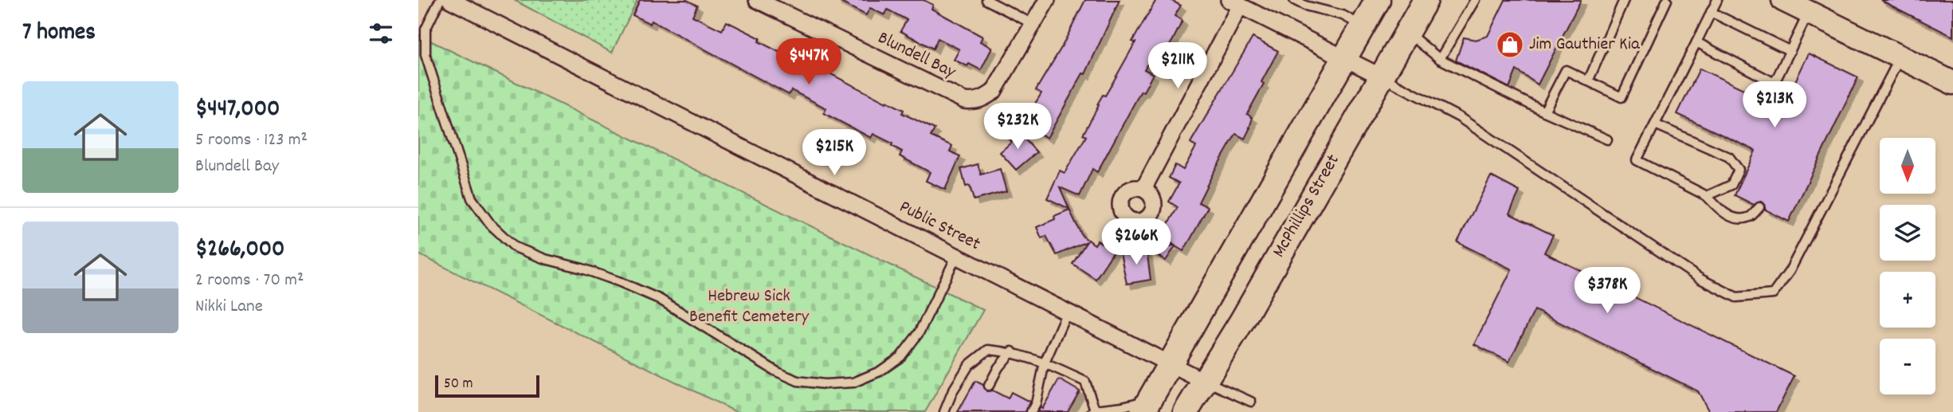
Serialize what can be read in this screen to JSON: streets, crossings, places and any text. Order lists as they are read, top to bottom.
{
  "streets": {
    "main road": ["McPhillips Street"],
    "street": ["Blundell Bay", "Public Street"]
  },
  "crossings": [
    ["McPhillips Street", "Public Street"]
  ],
  "parks": ["Hebrew Sick Benefit Cemetery"],
  "places": {
    "shop": ["Jim Gauthier Kia"]
  },
  "scale_bar": "50 m",
  "north": "bottom",
  "page": {
    "heading": "7 homes",
    "price": [
      "$447K",
      "$211K",
      "$213K",
      "$232K",
      "$215K",
      "$266K",
      "$378K"
    ],
    "list": [
      {
        "name": "$447,000",
        "note": "5 rooms · 123 m² · Blundell Bay"
      },
      {
        "name": "$266,000",
        "note": "2 rooms · 70 m² · Nikki Lane"
      }
    ],
    "map_buttons": ["+", "−"],
    "scale": "50 m"
  }
}
